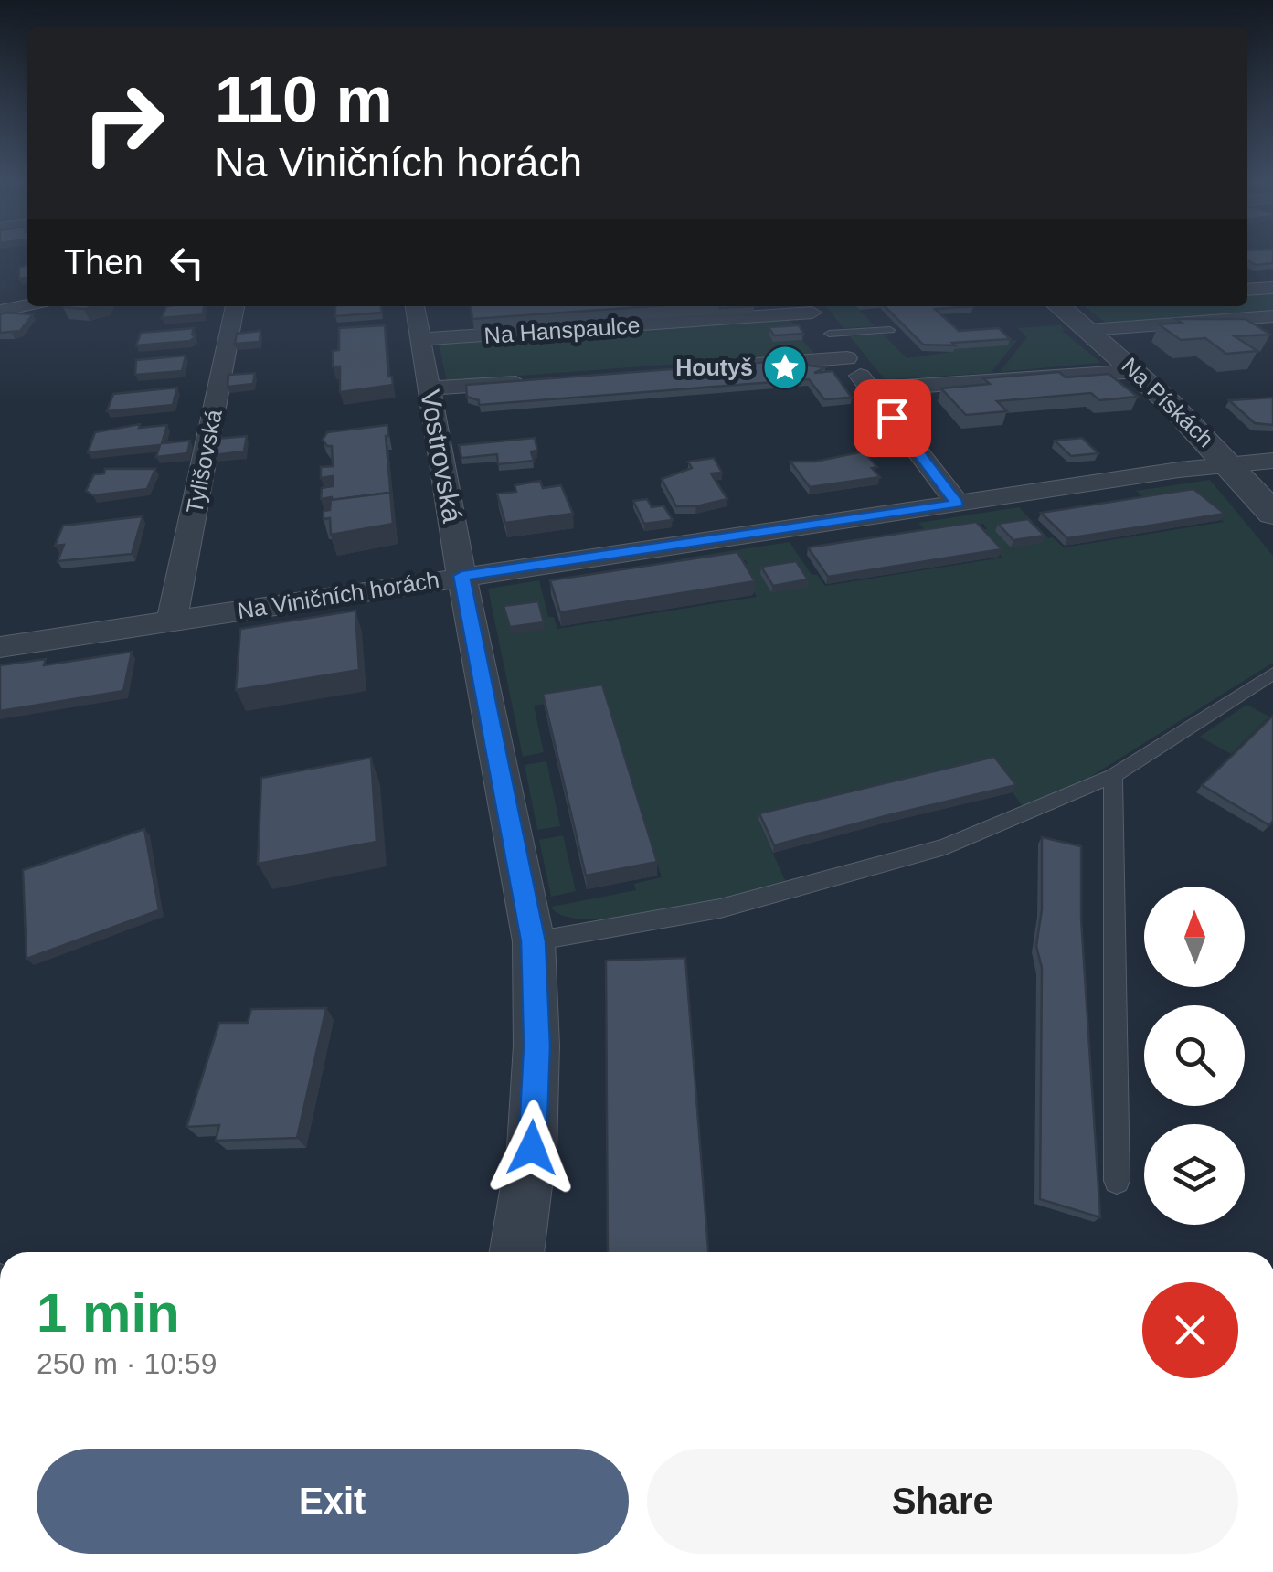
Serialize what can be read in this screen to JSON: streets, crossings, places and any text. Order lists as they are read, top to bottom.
{
  "streets": {
    "street": [
      "Na Hanspaulce",
      "Na Pískách",
      "Vostrovská",
      "Tylišovská",
      "Na Viničních horách"
    ]
  },
  "crossings": [
    ["Na Hanspaulce", "Vostrovská"],
    ["Na Pískách", "Na Viničních horách"],
    ["Vostrovská", "Na Viničních horách"],
    ["Tylišovská", "Na Viničních horách"]
  ],
  "places": {
    "place": ["Houtyš"]
  },
  "north": "top",
  "page": {
    "turn": ["110 m", "Na Viničních horách"],
    "then": "Then",
    "heading": ["1 min", "250 m · 10:59"],
    "buttons": ["Exit", "Share"]
  }
}
